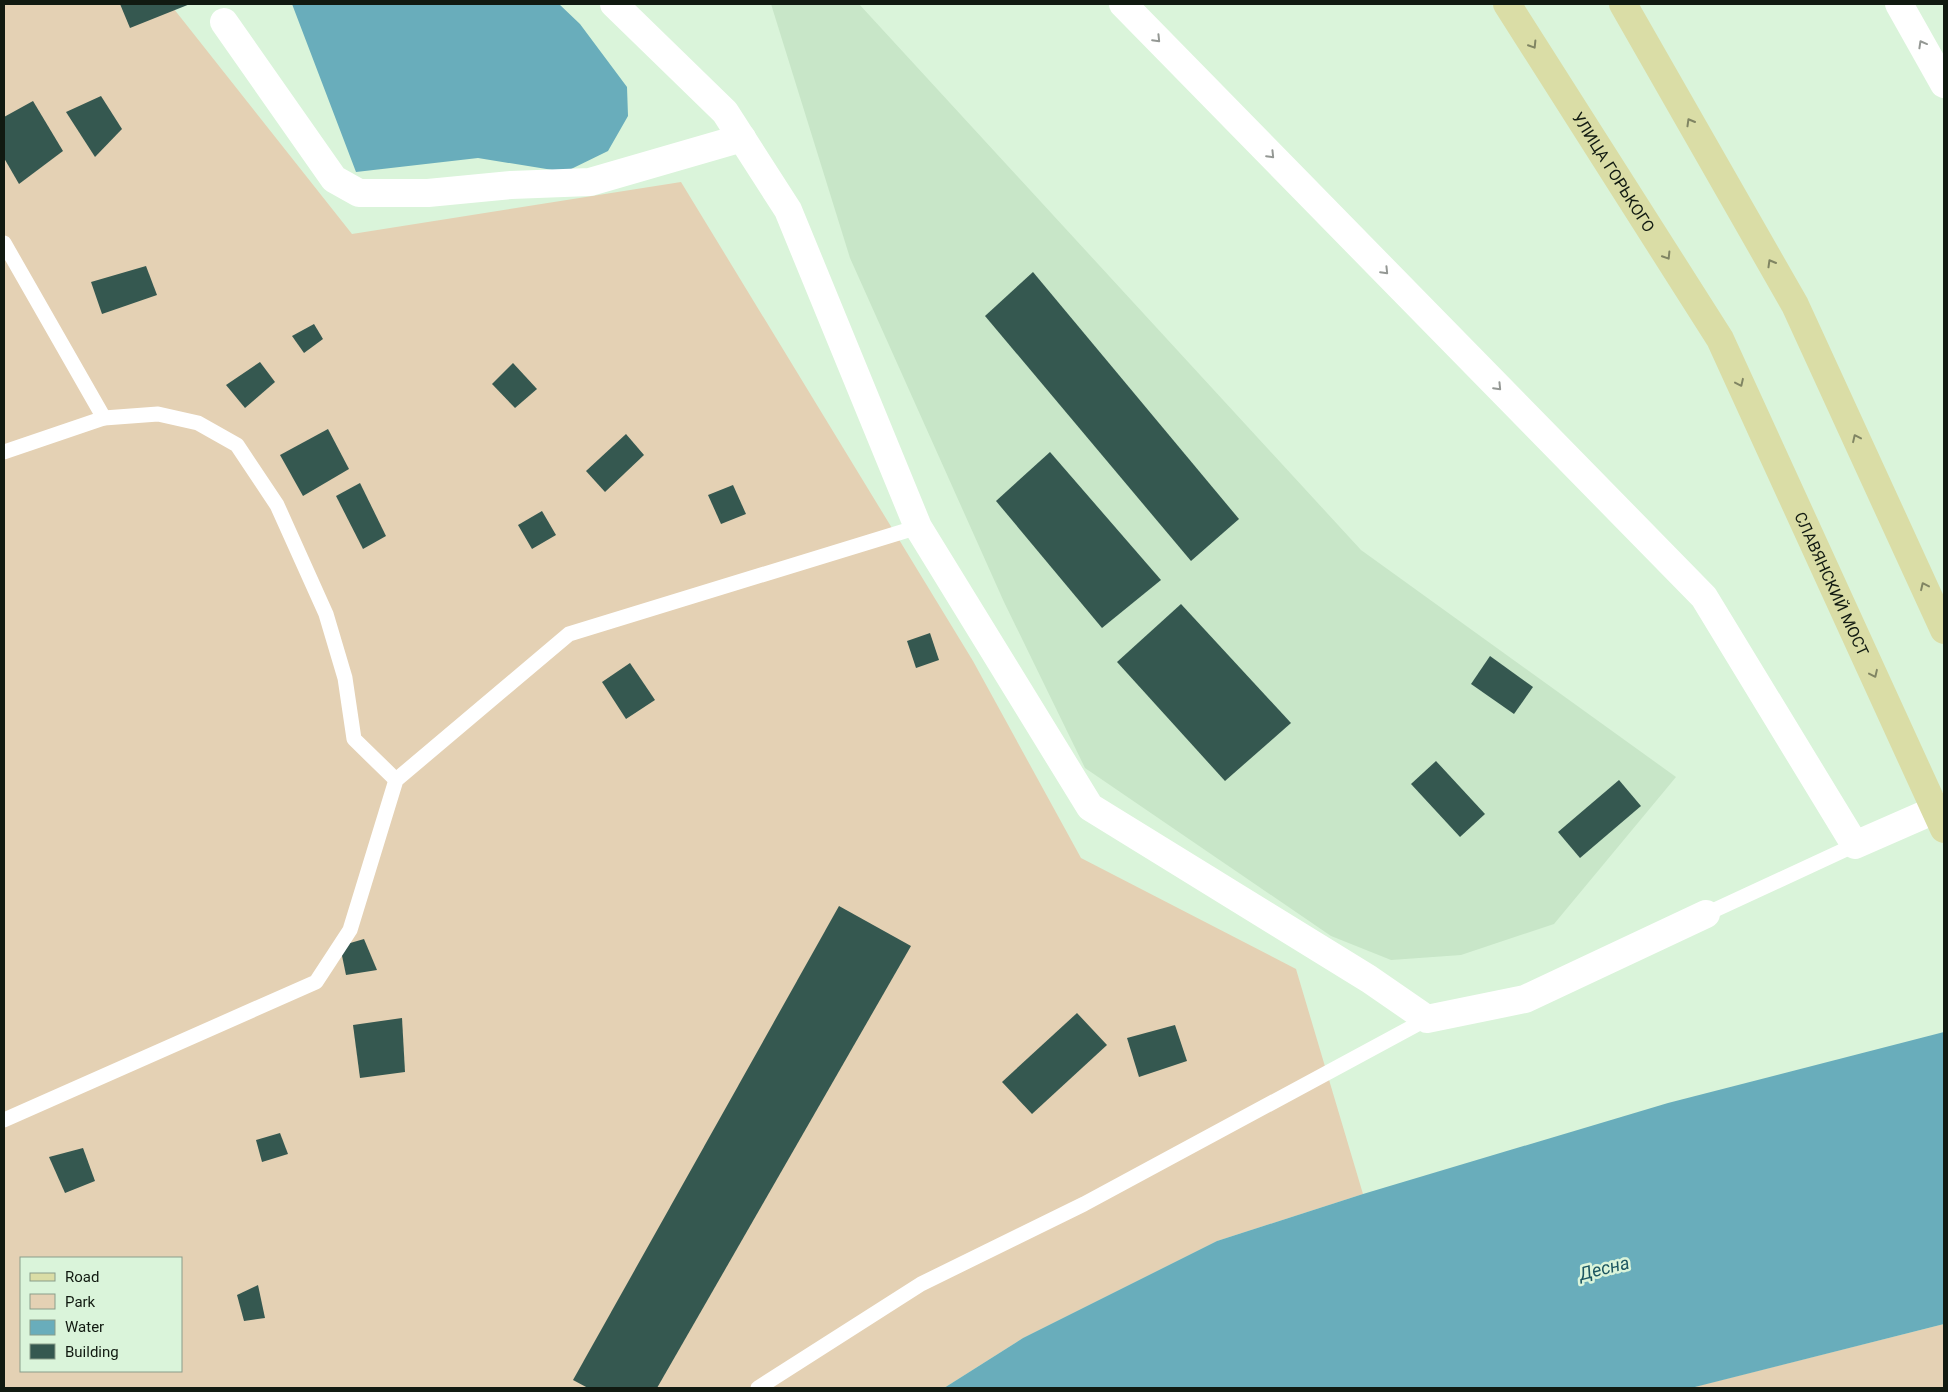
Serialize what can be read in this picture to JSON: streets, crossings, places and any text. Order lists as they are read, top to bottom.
{
  "streets": {
    "main road": ["УЛИЦА ГОРЬКОГО", "СЛАВЯНСКИЙ МОСТ"]
  },
  "crossings": [
    ["УЛИЦА ГОРЬКОГО", "СЛАВЯНСКИЙ МОСТ"]
  ],
  "water": ["Десна"],
  "legend": [
    "Road",
    "Park",
    "Water",
    "Building"
  ]
}
